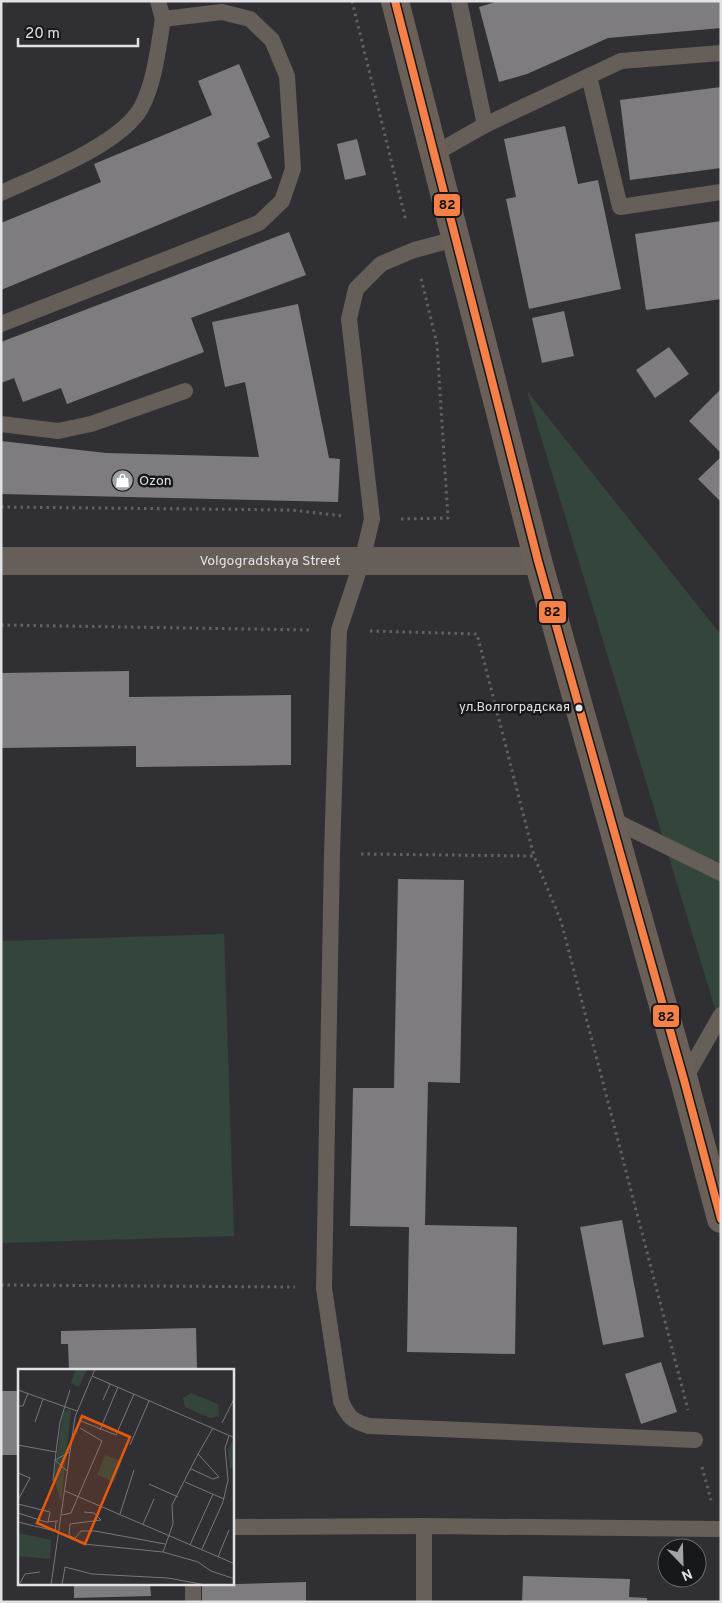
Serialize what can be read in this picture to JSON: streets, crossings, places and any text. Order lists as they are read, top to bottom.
{
  "streets": {
    "street": ["Volgogradskaya Street"]
  },
  "places": {
    "shop": ["Ozon"],
    "other": ["ул.Волгоградская"]
  },
  "lines": ["transit line 82"],
  "scale_bar": "20 m",
  "north": "bottom right"
}
